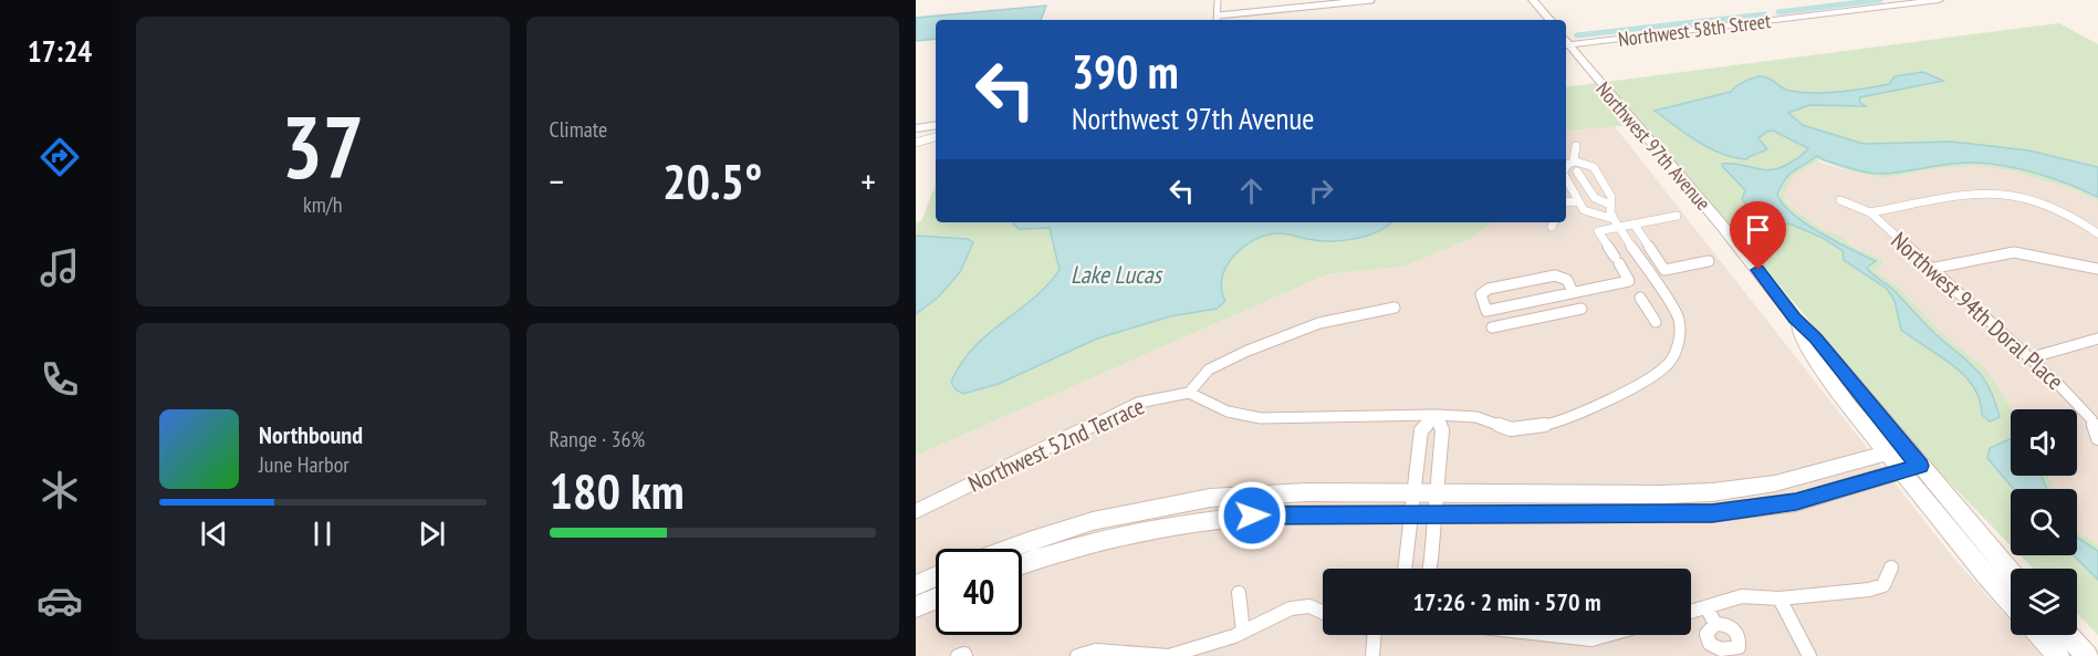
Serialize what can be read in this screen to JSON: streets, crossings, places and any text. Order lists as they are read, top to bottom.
{
  "streets": {
    "street": [
      "Northwest 58th Street",
      "Northwest 97th Avenue",
      "Northwest 94th Doral Place",
      "Northwest 52nd Terrace"
    ]
  },
  "water": ["Lake Lucas"],
  "page": {
    "tabs": "17:24",
    "tile": [
      ["37", "km/h"],
      "Climate",
      ["Range · 36%", "180 km"]
    ],
    "turn": ["390 m", "Northwest 97th Avenue"],
    "heat": ["−", "20.5°", "+"],
    "song": ["Northbound", "June Harbor"],
    "limit": "40",
    "trip": "17:26 · 2 min · 570 m"
  }
}
